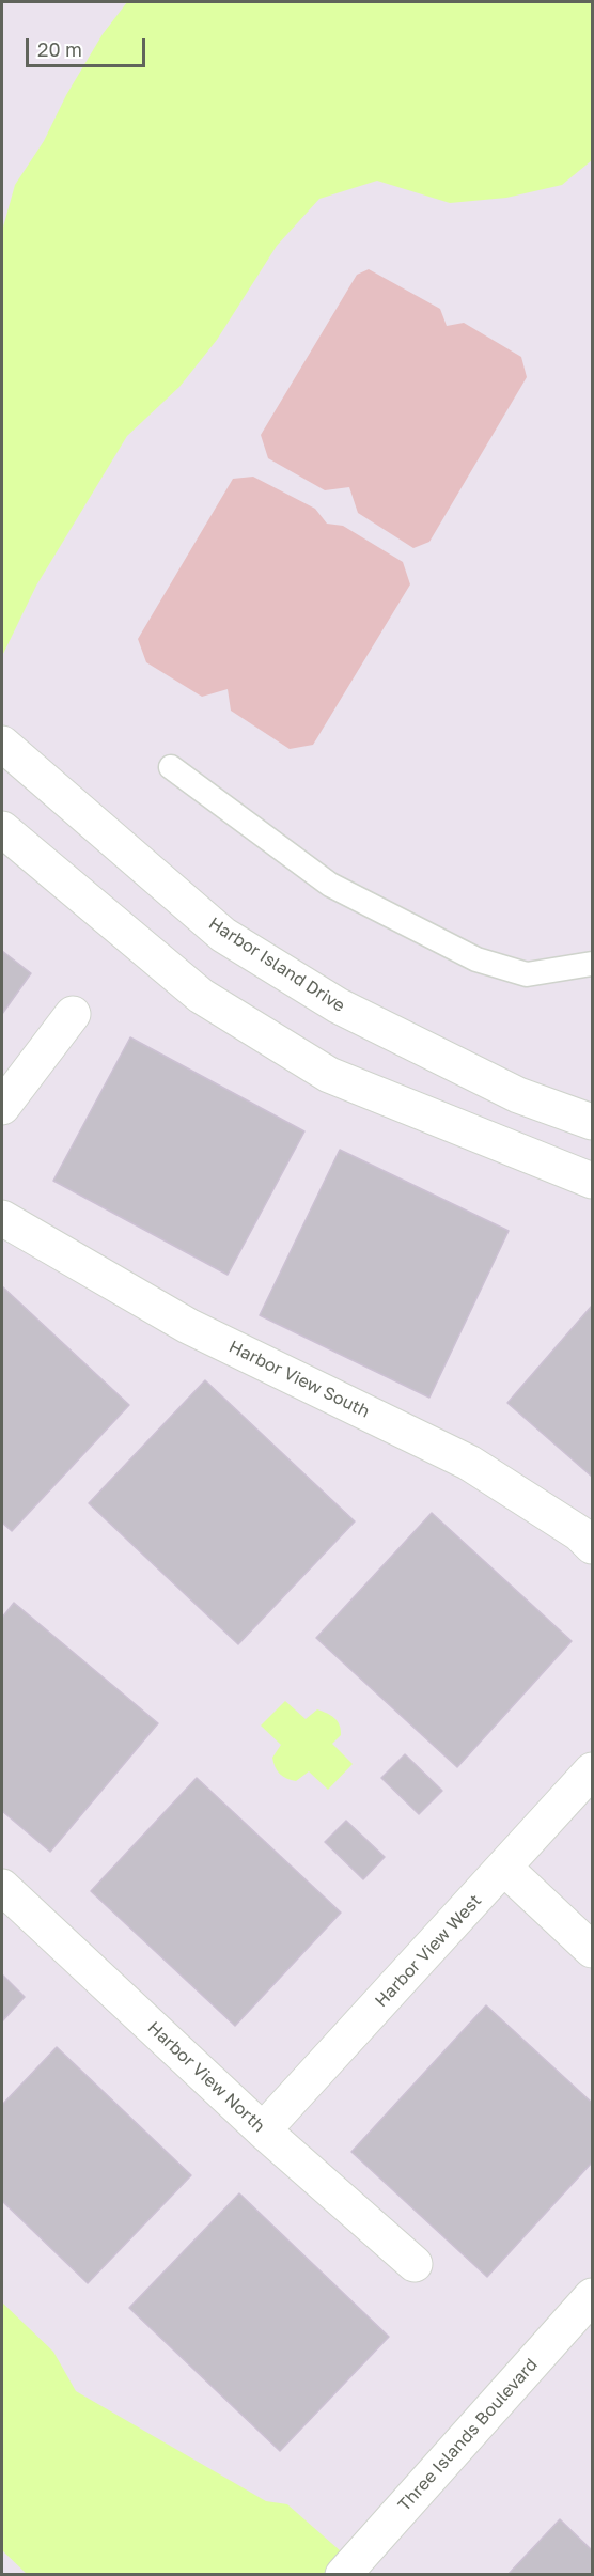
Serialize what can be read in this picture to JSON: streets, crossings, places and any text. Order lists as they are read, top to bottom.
{
  "streets": {
    "street": [
      "Harbor Island Drive",
      "Harbor View South",
      "Harbor View West",
      "Harbor View North",
      "Three Islands Boulevard"
    ]
  },
  "crossings": [
    ["Harbor View West", "Harbor View North"]
  ],
  "scale_bar": "20 m"
}
